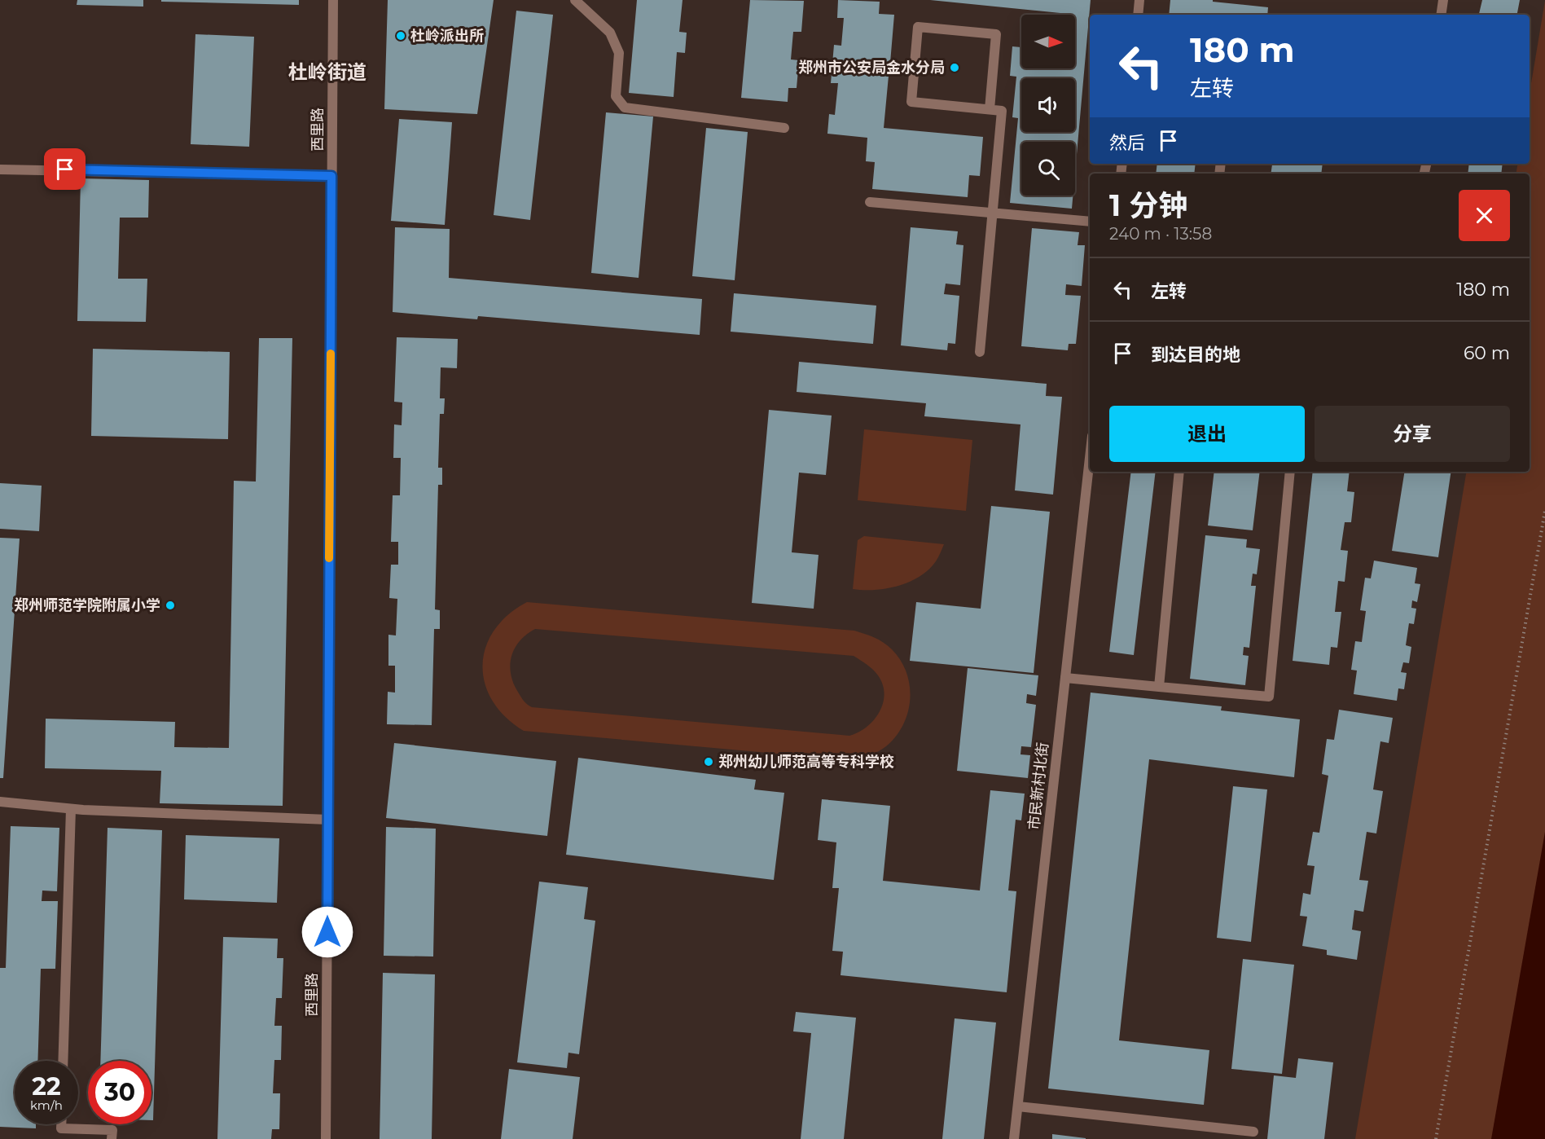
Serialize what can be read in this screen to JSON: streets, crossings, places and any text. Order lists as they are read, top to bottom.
{
  "streets": {
    "street": ["西里路", "市民新村北街"]
  },
  "districts": ["杜岭街道"],
  "places": [
    "杜岭派出所",
    "郑州市公安局金水分局",
    "郑州师范学院附属小学",
    "郑州幼儿师范高等专科学校"
  ],
  "north": "right",
  "page": {
    "turn": ["180 m", "左转"],
    "then": "然后",
    "heading": ["1 分钟", "240 m · 13:58"],
    "list": [
      {
        "name": "左转",
        "value": "180 m"
      },
      {
        "name": "到达目的地",
        "value": "60 m"
      }
    ],
    "buttons": ["退出", "分享"],
    "speed": "22 km/h",
    "limit": "30"
  }
}
